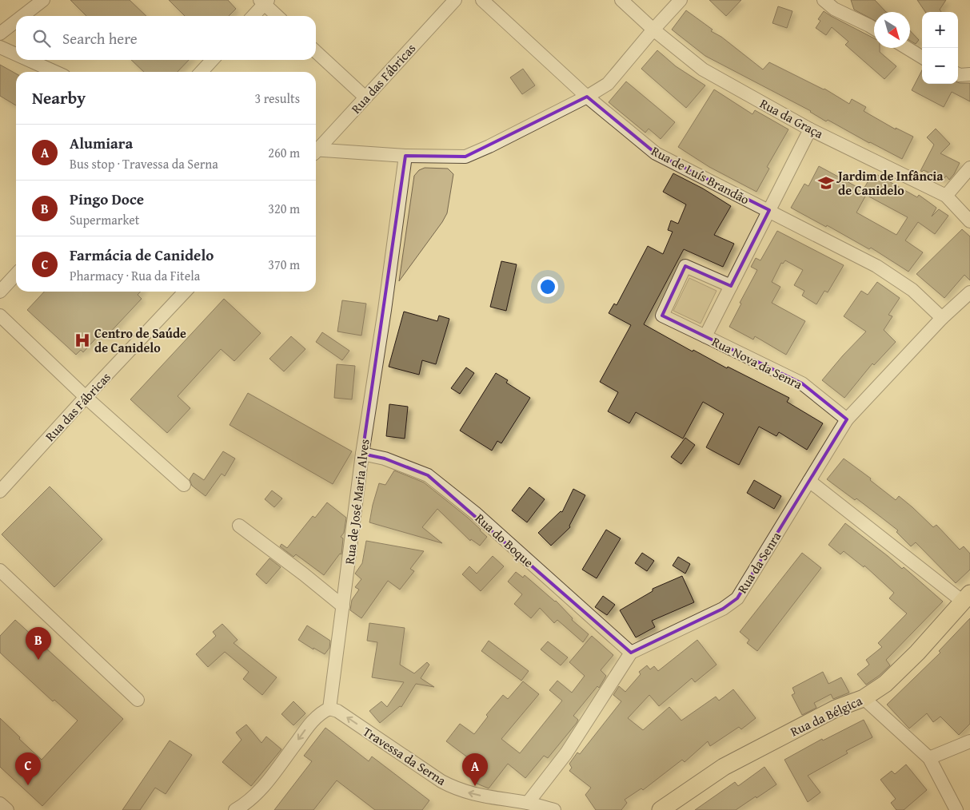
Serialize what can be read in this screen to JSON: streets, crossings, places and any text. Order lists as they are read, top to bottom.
{
  "streets": {
    "main road": ["Rua da Bélgica"],
    "street": [
      "Rua das Fábricas",
      "Rua da Graça",
      "Rua de Luís Brandão",
      "Rua Nova da Senra",
      "Rua de José Maria Alves",
      "Rua do Boque",
      "Rua da Senra",
      "Travessa da Serna"
    ]
  },
  "crossings": [
    ["Rua da Graça", "Rua Nova da Senra"],
    ["Rua de Luís Brandão", "Rua Nova da Senra"],
    ["Rua de Luís Brandão", "Rua da Senra"],
    ["Rua Nova da Senra", "Rua da Senra"],
    ["Rua de José Maria Alves", "Rua do Boque"],
    ["Rua de José Maria Alves", "Travessa da Serna"],
    ["Rua do Boque", "Rua da Senra"]
  ],
  "one_way": ["Travessa da Serna"],
  "places": {
    "school or university": ["Jardim de Infância de Canidelo"],
    "hospital": ["Centro de Saúde de Canidelo"]
  },
  "north": "bottom right",
  "page": {
    "map_buttons": ["+", "−"],
    "search": "Search here",
    "heading": ["Nearby", "3 results"],
    "list": [
      {
        "mark": "A",
        "name": "Alumiara",
        "note": "Bus stop · Travessa da Serna",
        "value": "260 m"
      },
      {
        "mark": "B",
        "name": "Pingo Doce",
        "note": "Supermarket",
        "value": "320 m"
      },
      {
        "mark": "C",
        "name": "Farmácia de Canidelo",
        "note": "Pharmacy · Rua da Fitela",
        "value": "370 m"
      }
    ],
    "pins": ["B", "C", "A"]
  }
}
